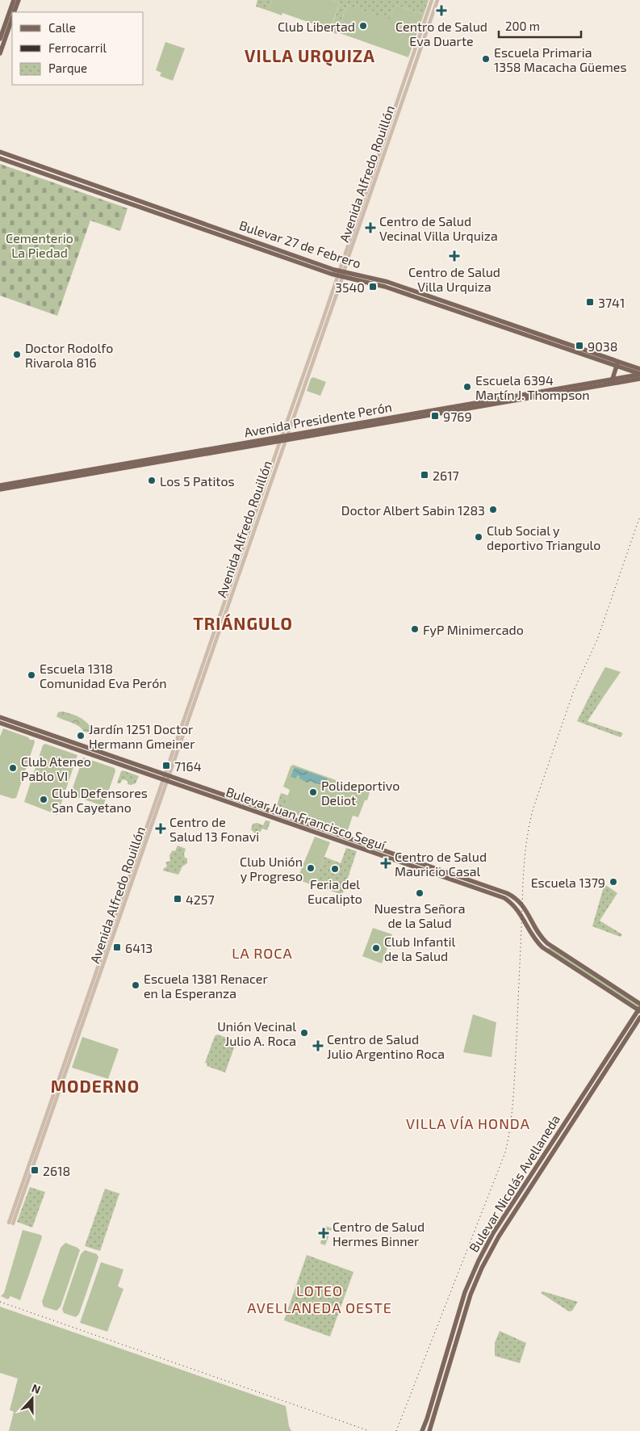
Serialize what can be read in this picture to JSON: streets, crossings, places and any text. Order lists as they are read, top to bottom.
{
  "streets": {
    "main road": [
      "Bulevar 27 de Febrero",
      "Avenida Presidente Perón",
      "Bulevar Juan Francisco Seguí",
      "Bulevar Nicolás Avellaneda"
    ],
    "street": ["Avenida Alfredo Rouillón"]
  },
  "crossings": [
    ["Avenida Alfredo Rouillón", "Bulevar 27 de Febrero"],
    ["Avenida Alfredo Rouillón", "Avenida Presidente Perón"],
    ["Avenida Alfredo Rouillón", "Bulevar Juan Francisco Seguí"],
    ["Bulevar 27 de Febrero", "Avenida Presidente Perón"],
    ["Bulevar Juan Francisco Seguí", "Bulevar Nicolás Avellaneda"]
  ],
  "districts": [
    "VILLA URQUIZA",
    "TRIÁNGULO",
    "LA ROCA",
    "MODERNO",
    "VILLA VÍA HONDA",
    "LOTEO AVELLANEDA OESTE"
  ],
  "parks": ["Cementerio La Piedad"],
  "places": {
    "health": [
      "Centro de Salud Eva Duarte",
      "Centro de Salud Vecinal Villa Urquiza",
      "Centro de Salud Villa Urquiza",
      "Centro de Salud 13 Fonavi",
      "Centro de Salud Mauricio Casal",
      "Centro de Salud Julio Argentino Roca",
      "Centro de Salud Hermes Binner"
    ],
    "other": [
      "Club Libertad",
      "Escuela Primaria 1358 Macacha Güemes",
      "Doctor Rodolfo Rivarola 816",
      "Escuela 6394 Martín J. Thompson",
      "Los 5 Patitos",
      "Doctor Albert Sabin 1283",
      "Club Social y deportivo Triangulo",
      "FyP Minimercado",
      "Escuela 1318 Comunidad Eva Perón",
      "Jardín 1251 Doctor Hermann Gmeiner",
      "Club Ateneo Pablo VI",
      "Polideportivo Deliot",
      "Club Defensores San Cayetano",
      "Club Unión y Progreso",
      "Feria del Eucalipto",
      "Escuela 1379",
      "Nuestra Señora de la Salud",
      "Club Infantil de la Salud",
      "Escuela 1381 Renacer en la Esperanza",
      "Unión Vecinal Julio A. Roca"
    ],
    "transit": [
      "3540",
      "3741",
      "9038",
      "9769",
      "2617",
      "7164",
      "4257",
      "6413",
      "2618"
    ]
  },
  "legend": ["Calle", "Ferrocarril", "Parque"],
  "scale_bar": "200 m",
  "north": "top"
}
